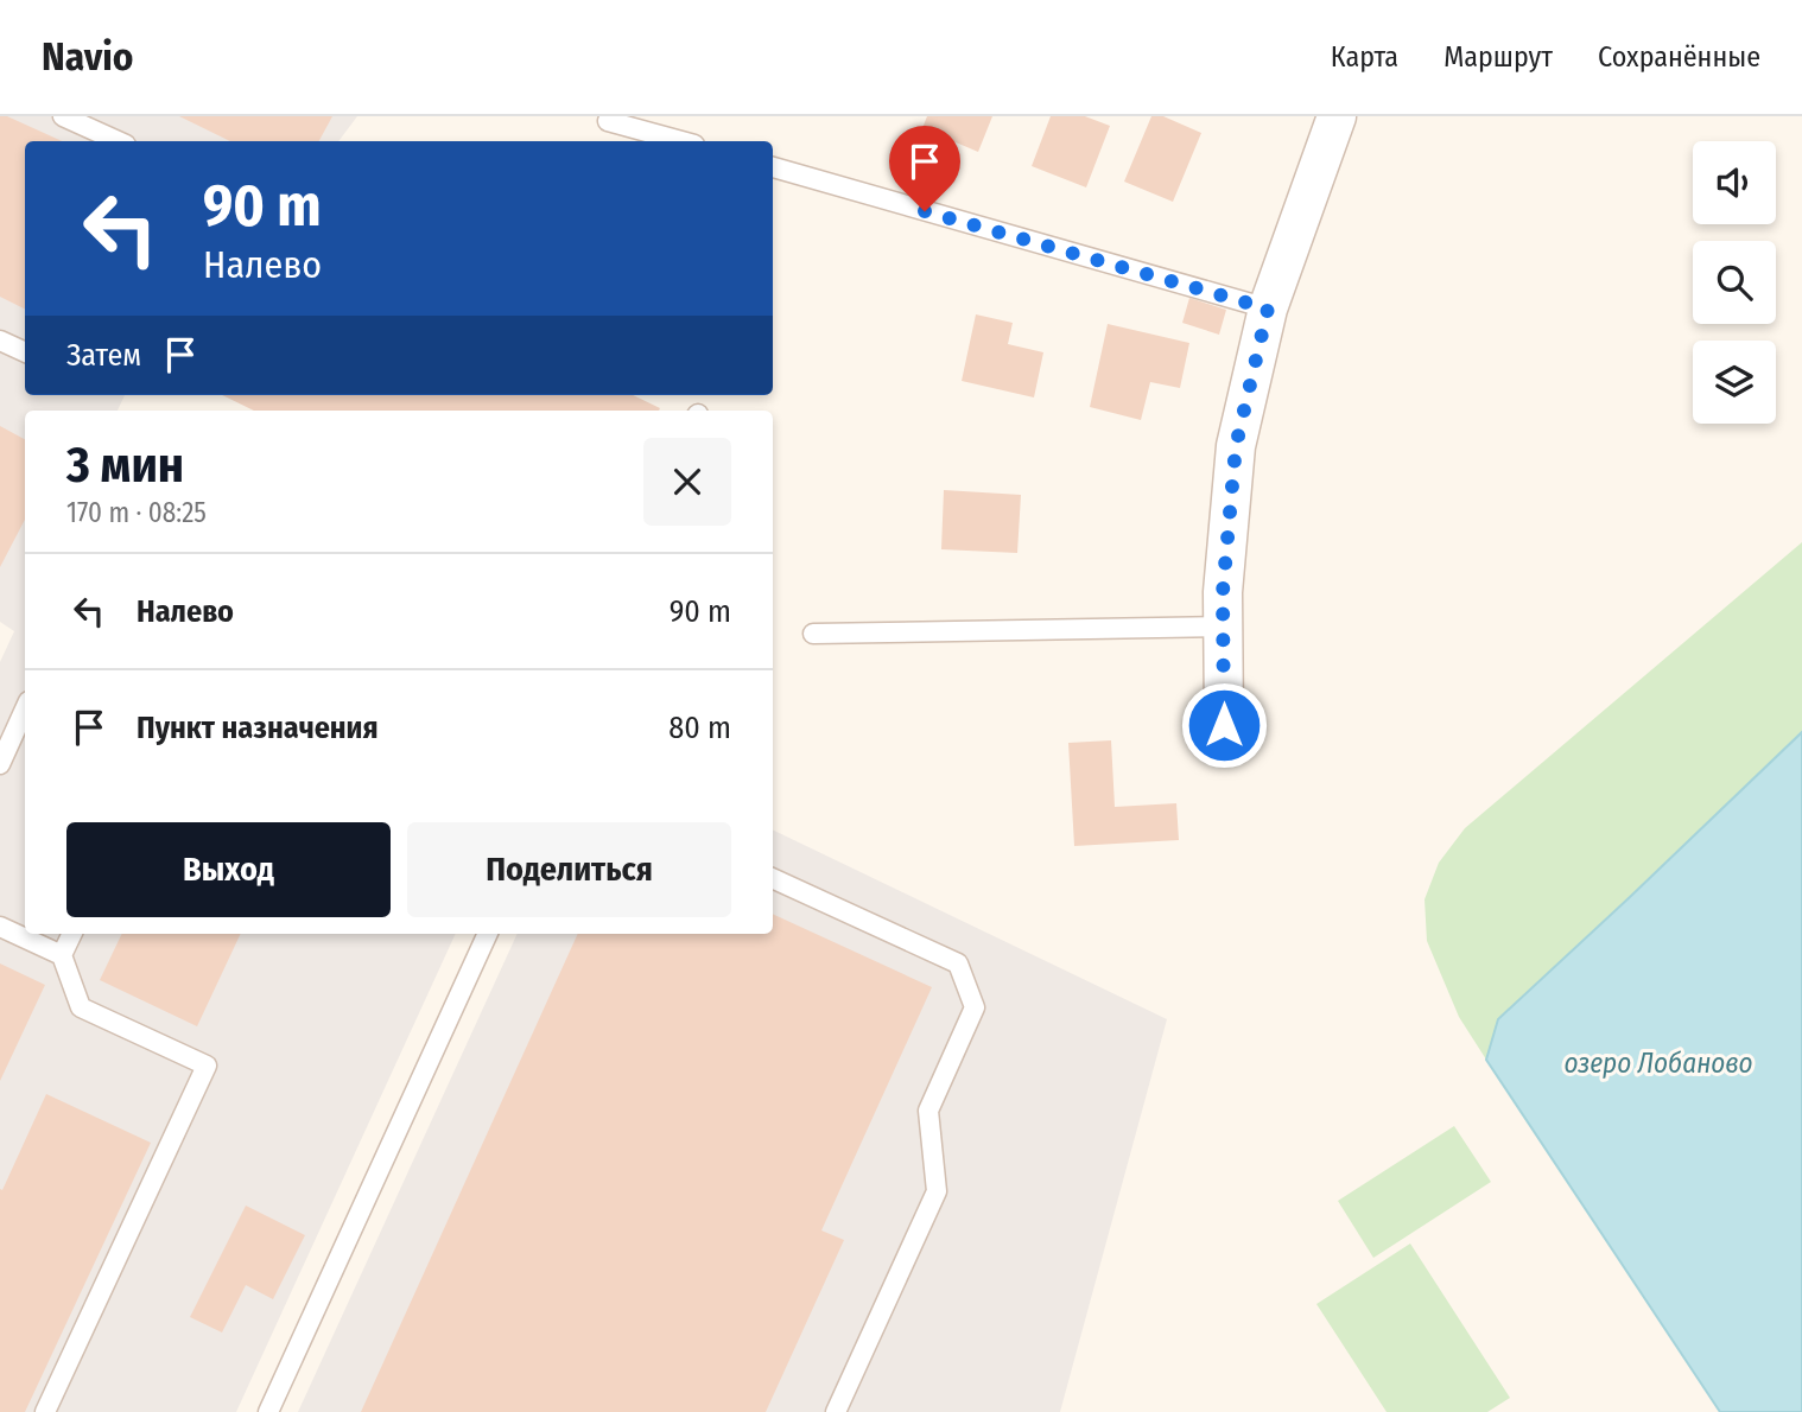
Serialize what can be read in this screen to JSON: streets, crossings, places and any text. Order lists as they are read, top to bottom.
{
  "water": ["озеро Лобаново"],
  "page": {
    "header": "Navio",
    "nav": ["Карта", "Маршрут", "Сохранённые"],
    "turn": ["90 m", "Налево"],
    "then": "Затем",
    "heading": ["3 мин", "170 m · 08:25"],
    "list": [
      {
        "name": "Налево",
        "value": "90 m"
      },
      {
        "name": "Пункт назначения",
        "value": "80 m"
      }
    ],
    "buttons": ["Выход", "Поделиться"]
  }
}
